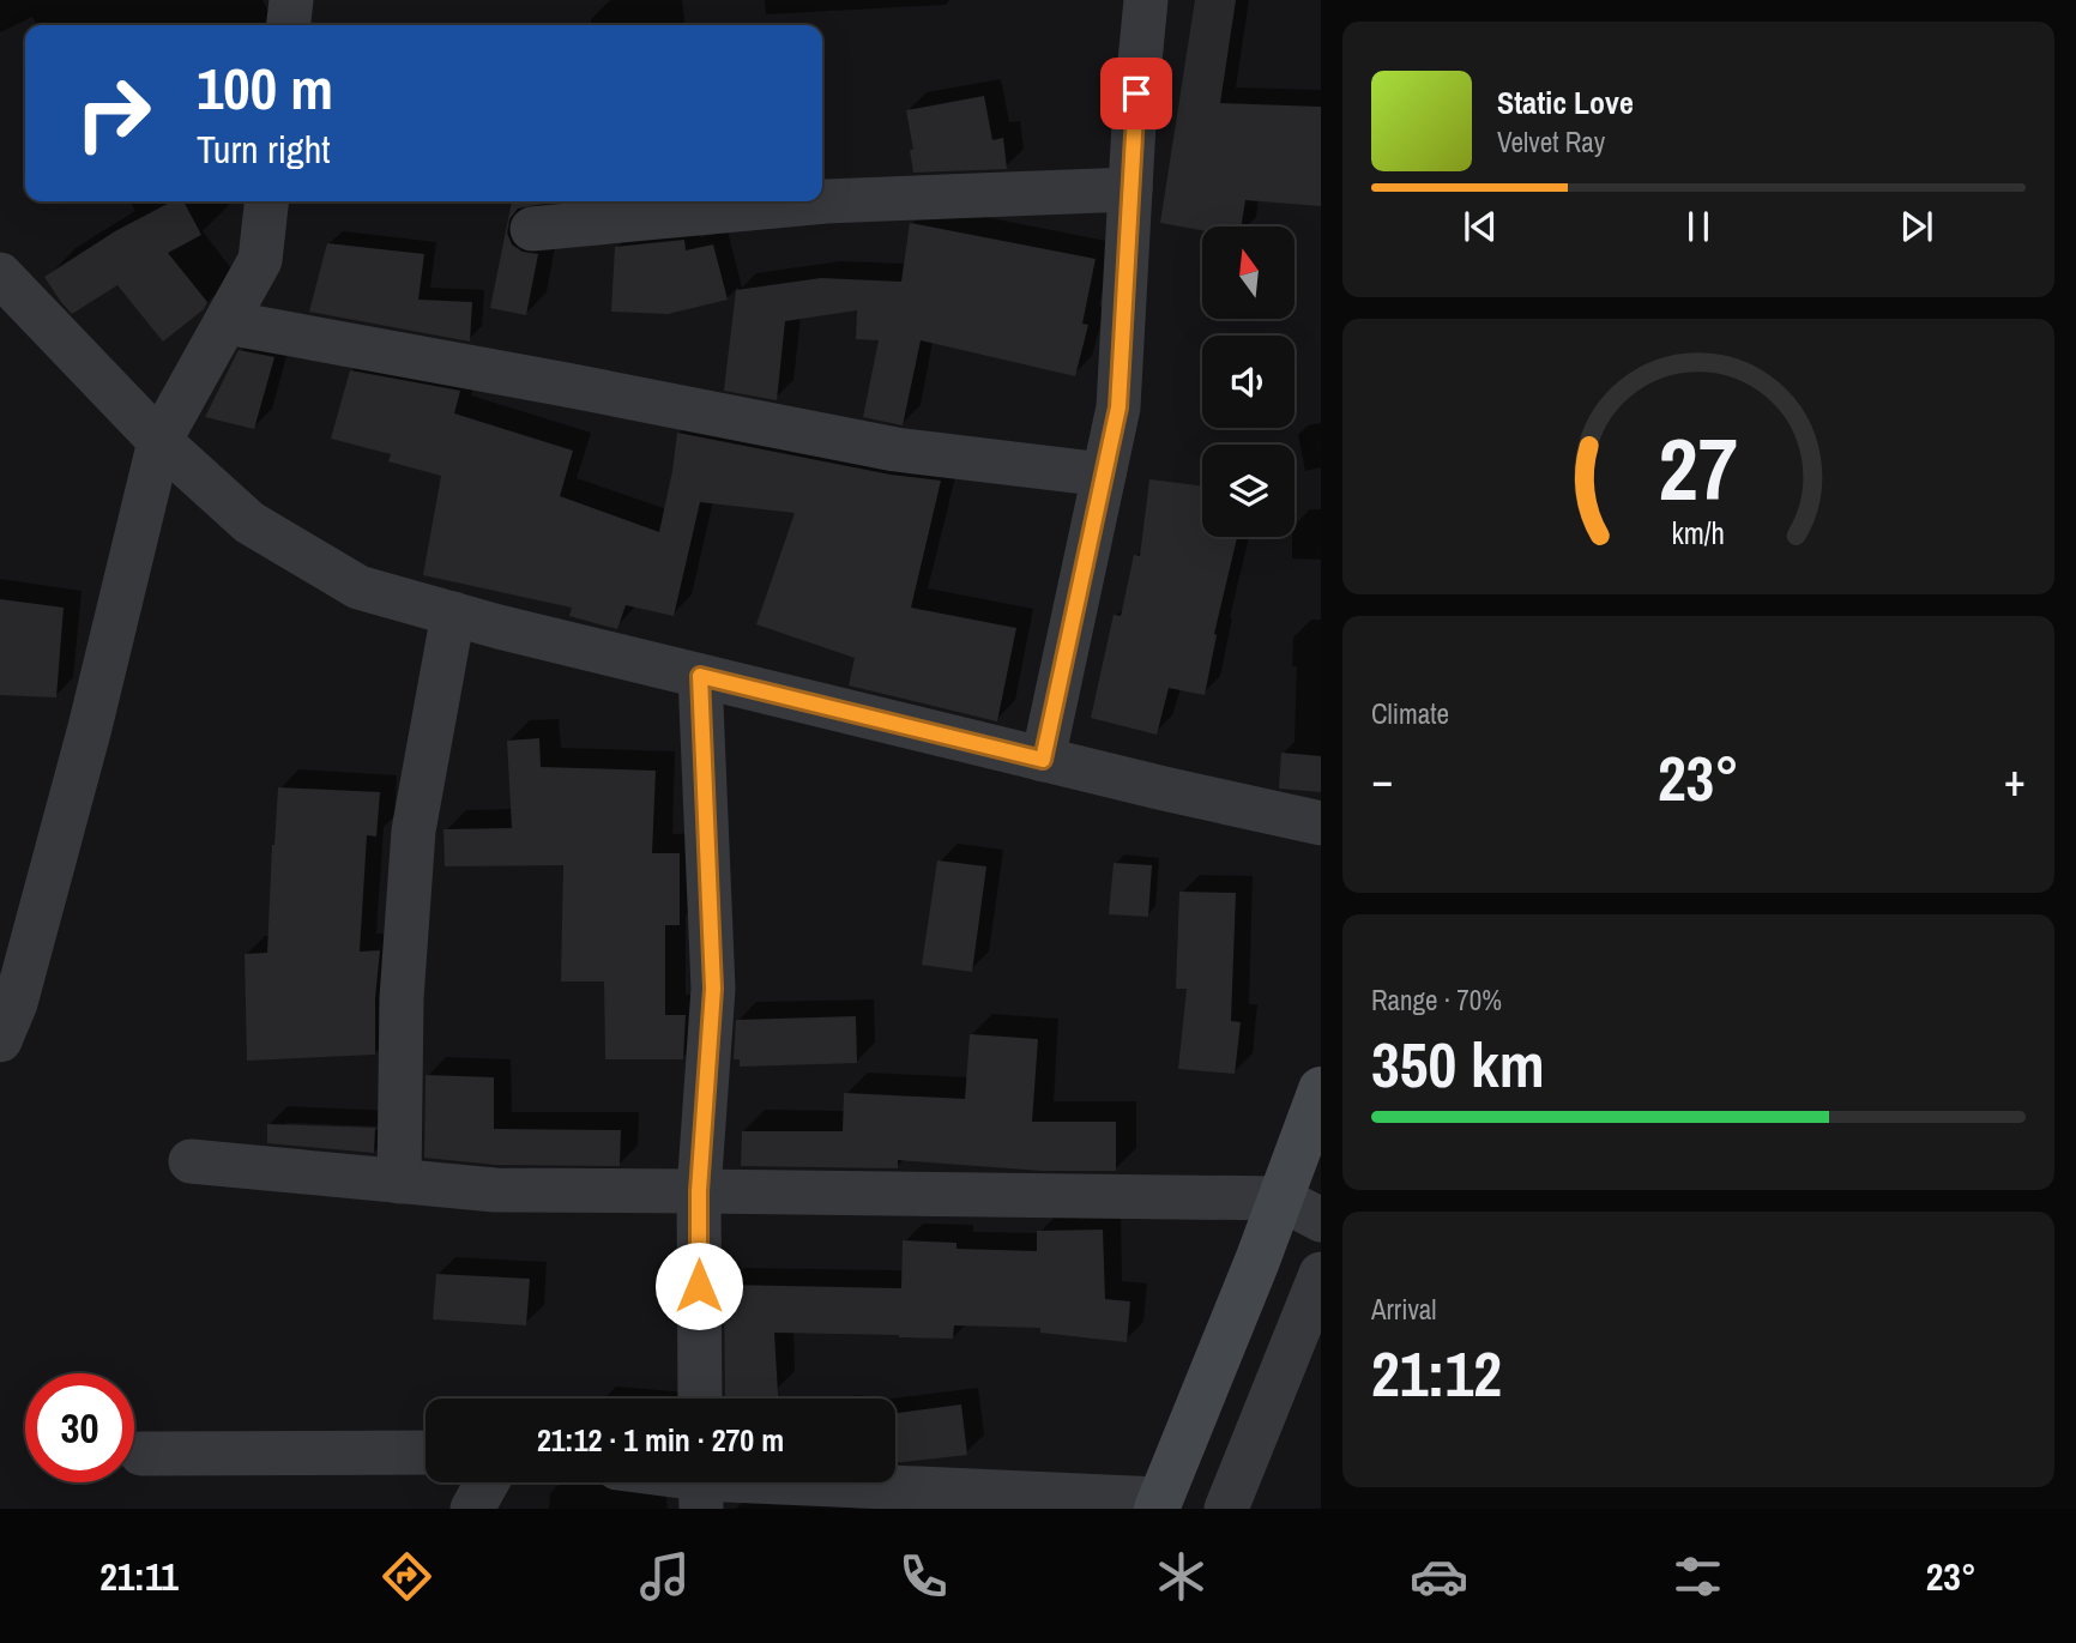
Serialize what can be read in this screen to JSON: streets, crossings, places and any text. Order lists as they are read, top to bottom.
{
  "north": "top",
  "page": {
    "turn": ["100 m", "Turn right"],
    "song": ["Static Love", "Velvet Ray"],
    "tile": [
      "Climate",
      ["Range · 70%", "350 km"],
      ["Arrival", "21:12"]
    ],
    "heat": ["−", "23°", "+"],
    "limit": "30",
    "trip": "21:12 · 1 min · 270 m",
    "tabs": ["21:11", "23°"],
    "gauge": ["27", "km/h"]
  }
}
